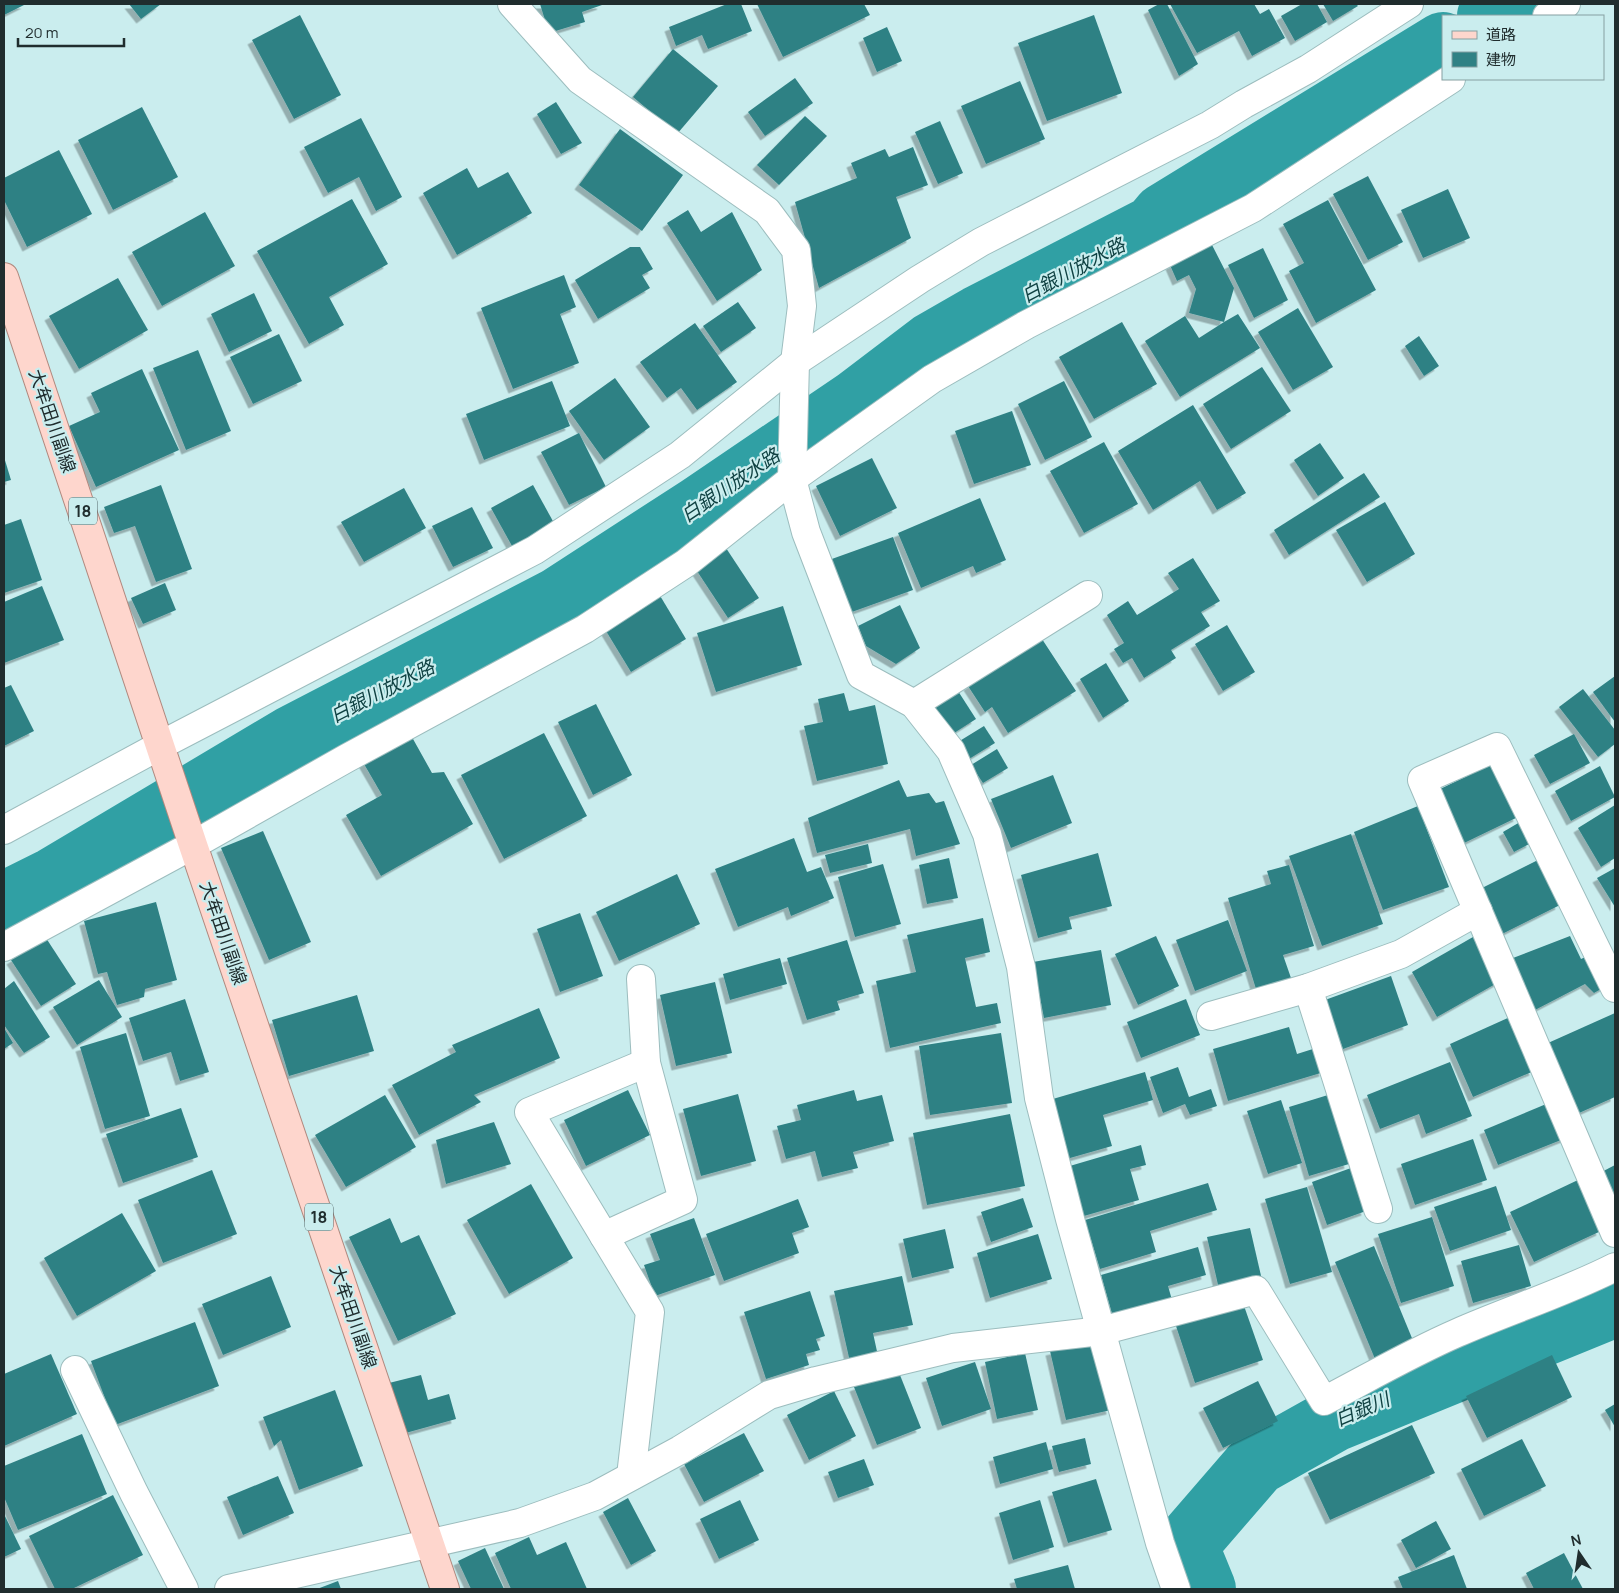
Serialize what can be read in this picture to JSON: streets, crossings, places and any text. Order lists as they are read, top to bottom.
{
  "streets": {
    "main road": ["大牟田川副線", "18"]
  },
  "water": ["白銀川放水路", "白銀川"],
  "legend": ["道路", "建物"],
  "scale_bar": "20 m",
  "north": "top"
}
